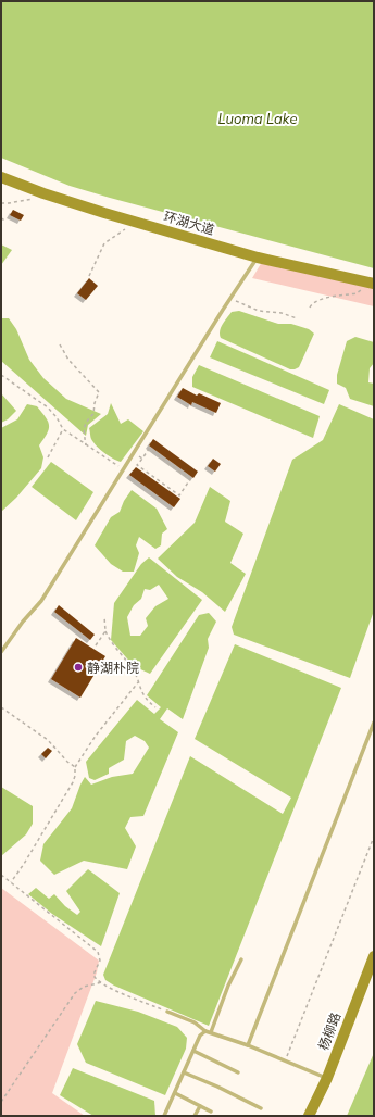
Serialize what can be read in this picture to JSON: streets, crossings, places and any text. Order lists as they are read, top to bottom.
{
  "streets": {
    "main road": ["环湖大道", "杨柳路"]
  },
  "water": ["Luoma Lake"],
  "places": ["静湖朴院"]
}
